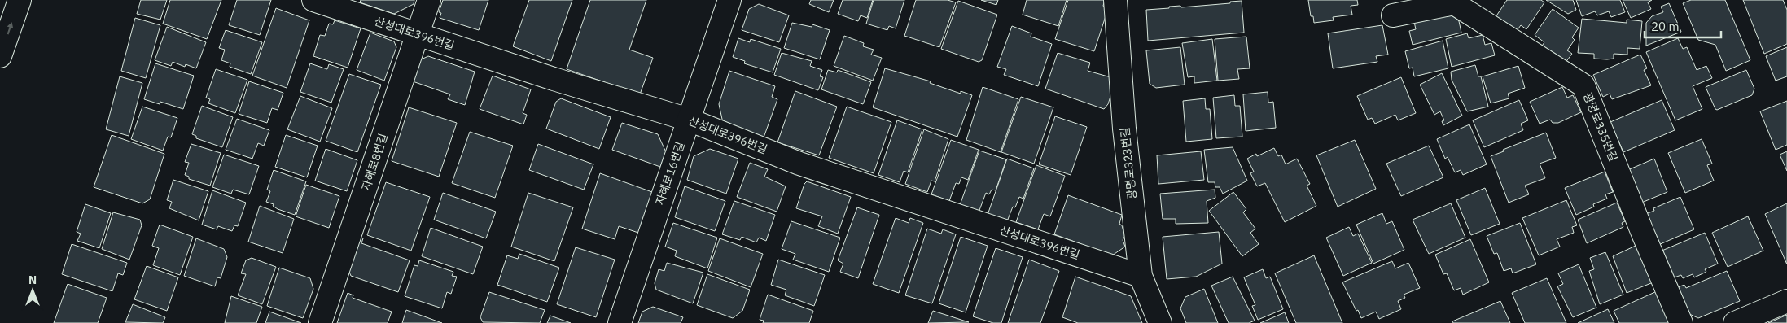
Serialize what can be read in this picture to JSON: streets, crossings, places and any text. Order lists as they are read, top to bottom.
{
  "streets": {
    "street": [
      "산성대로396번길",
      "광명로335번길",
      "자혜로8번길",
      "광명로323번길",
      "자혜로16번길"
    ]
  },
  "crossings": [
    ["산성대로396번길", "자혜로8번길"],
    ["산성대로396번길", "광명로323번길"],
    ["산성대로396번길", "자혜로16번길"]
  ],
  "scale_bar": "20 m",
  "north": "top"
}
